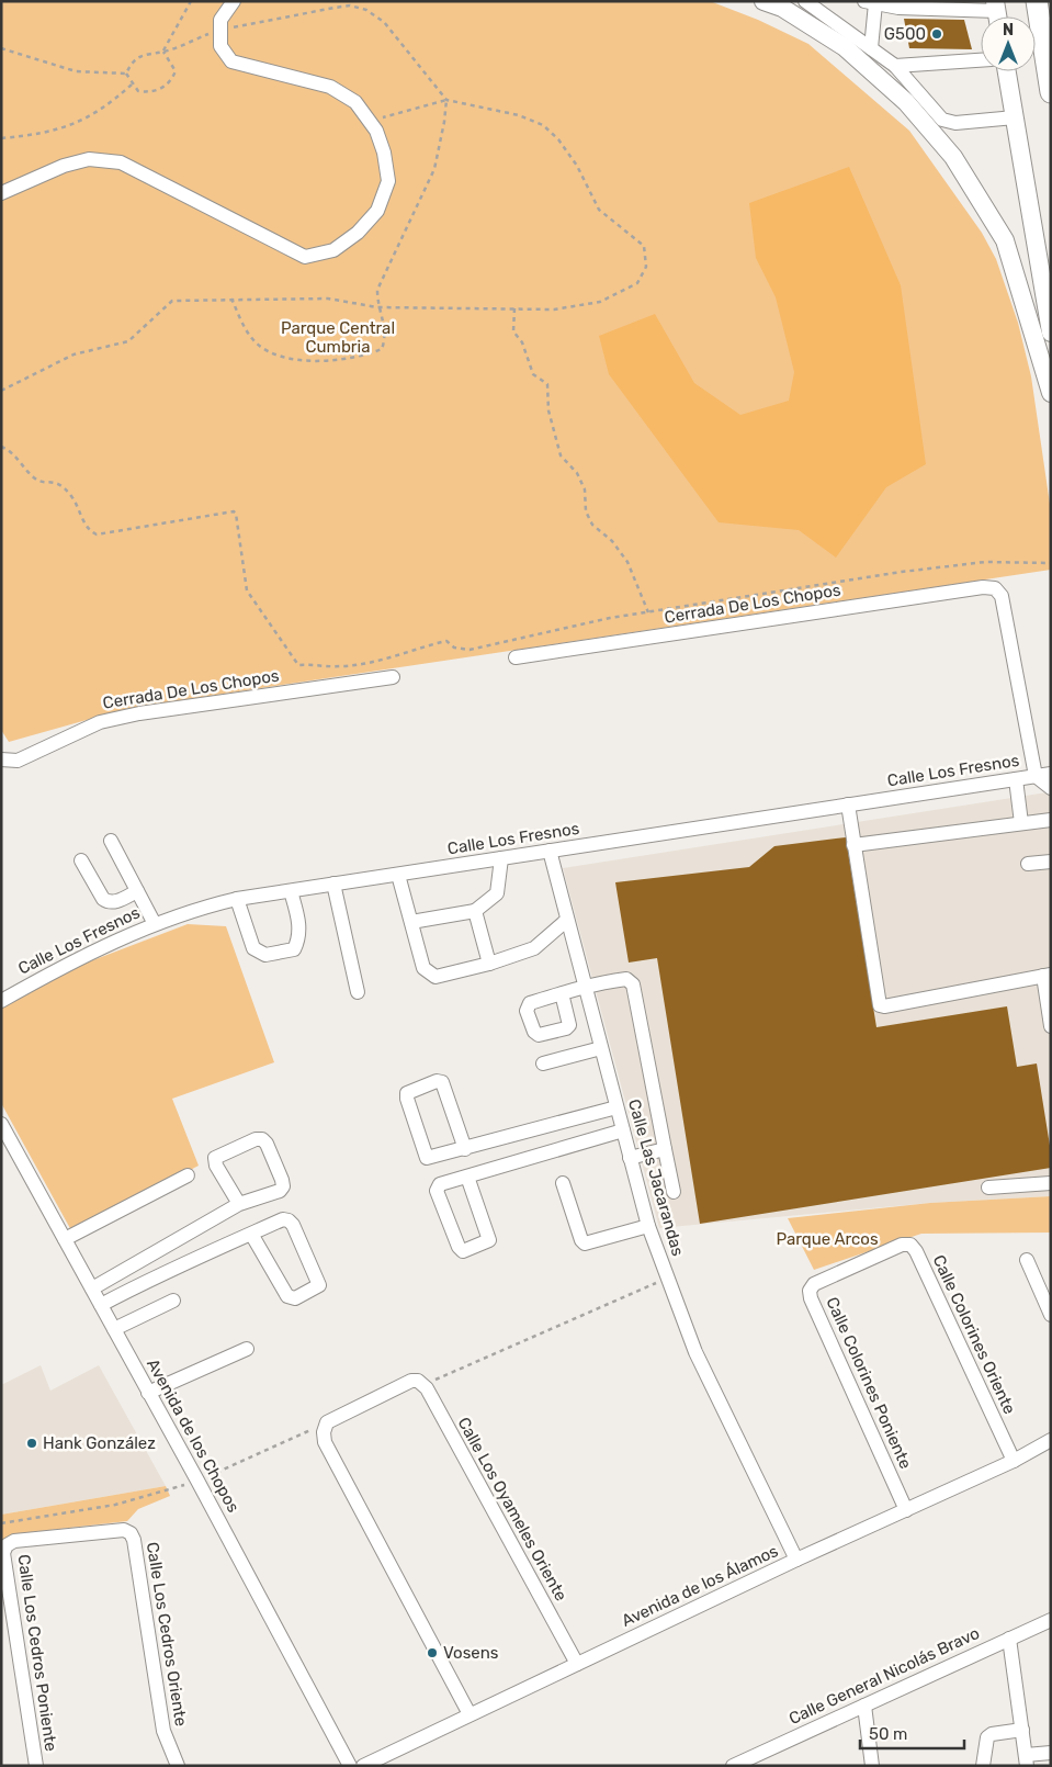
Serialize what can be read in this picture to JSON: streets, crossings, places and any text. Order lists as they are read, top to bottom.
{
  "streets": {
    "street": [
      "Cerrada De Los Chopos",
      "Calle Los Fresnos",
      "Calle Las Jacarandas",
      "Calle Colorines Oriente",
      "Calle Colorines Poniente",
      "Avenida de los Chopos",
      "Calle Los Oyameles Oriente",
      "Avenida de los Álamos",
      "Calle Los Cedros Oriente",
      "Calle Los Cedros Poniente",
      "Calle General Nicolás Bravo"
    ]
  },
  "crossings": [
    ["Cerrada De Los Chopos", "Calle Los Fresnos"],
    ["Calle Los Fresnos", "Calle Las Jacarandas"],
    ["Calle Las Jacarandas", "Avenida de los Álamos"],
    ["Calle Colorines Oriente", "Calle Colorines Poniente"],
    ["Calle Colorines Oriente", "Avenida de los Álamos"],
    ["Calle Colorines Poniente", "Avenida de los Álamos"],
    ["Calle Los Oyameles Oriente", "Avenida de los Álamos"],
    ["Calle Los Cedros Oriente", "Calle Los Cedros Poniente"]
  ],
  "parks": ["Parque Central Cumbria", "Parque Arcos"],
  "places": ["G500", "Hank González", "Vosens"],
  "scale_bar": "50 m",
  "north": "top"
}
